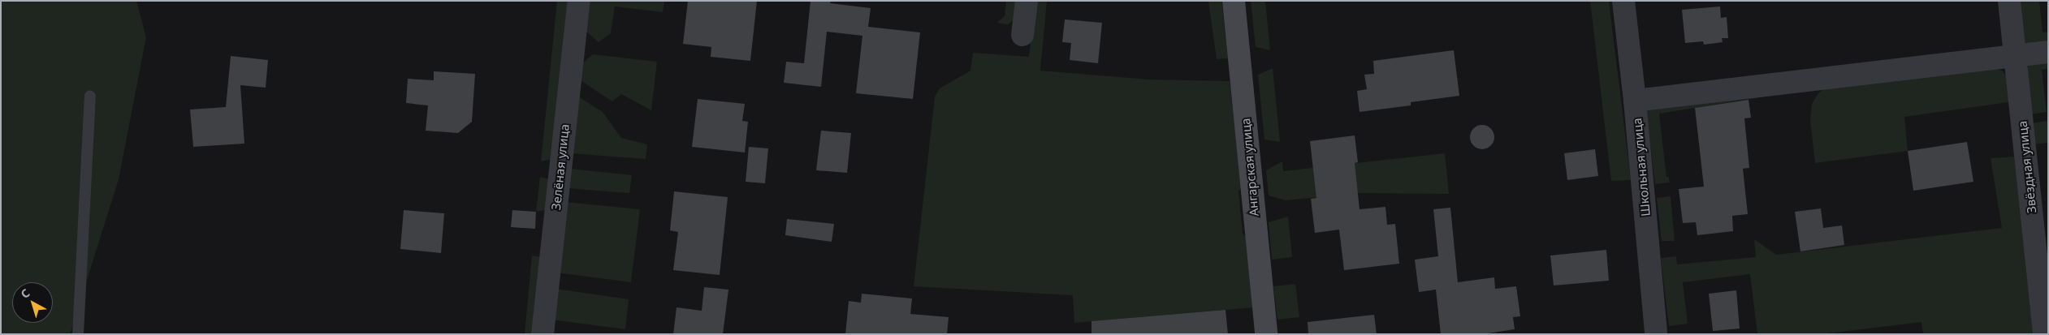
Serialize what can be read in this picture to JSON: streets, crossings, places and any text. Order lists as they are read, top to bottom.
{
  "streets": {
    "street": [
      "Зелёная улица",
      "Ангарская улица",
      "Школьная улица",
      "Звёздная улица"
    ]
  },
  "north": "top left"
}
